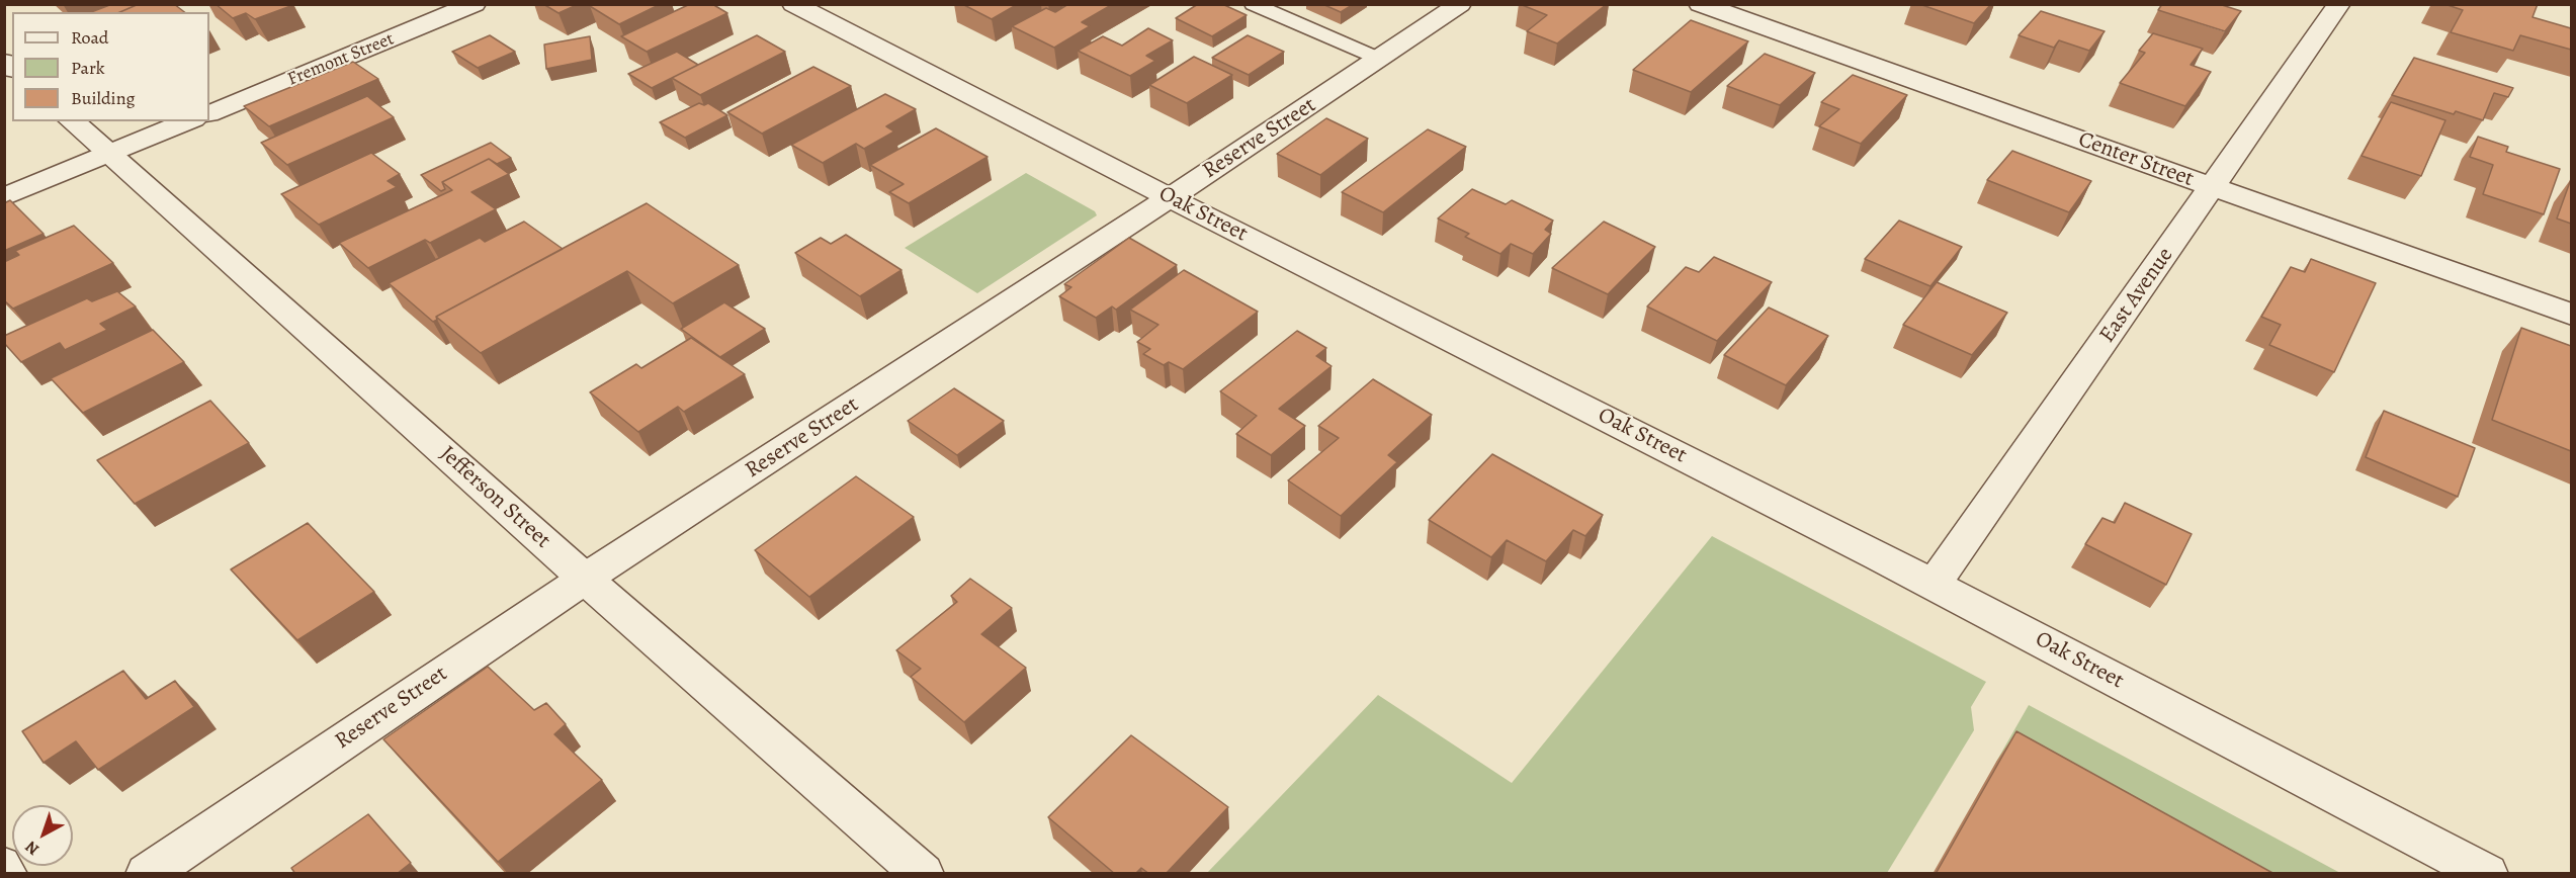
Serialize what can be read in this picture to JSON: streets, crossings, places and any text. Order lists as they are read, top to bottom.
{
  "streets": {
    "street": [
      "Fremont Street",
      "Reserve Street",
      "Center Street",
      "Oak Street",
      "East Avenue",
      "Jefferson Street"
    ]
  },
  "crossings": [
    ["Reserve Street", "Oak Street"],
    ["Reserve Street", "Jefferson Street"],
    ["Center Street", "East Avenue"],
    ["Oak Street", "East Avenue"]
  ],
  "legend": ["Road", "Park", "Building"],
  "north": "bottom left"
}
